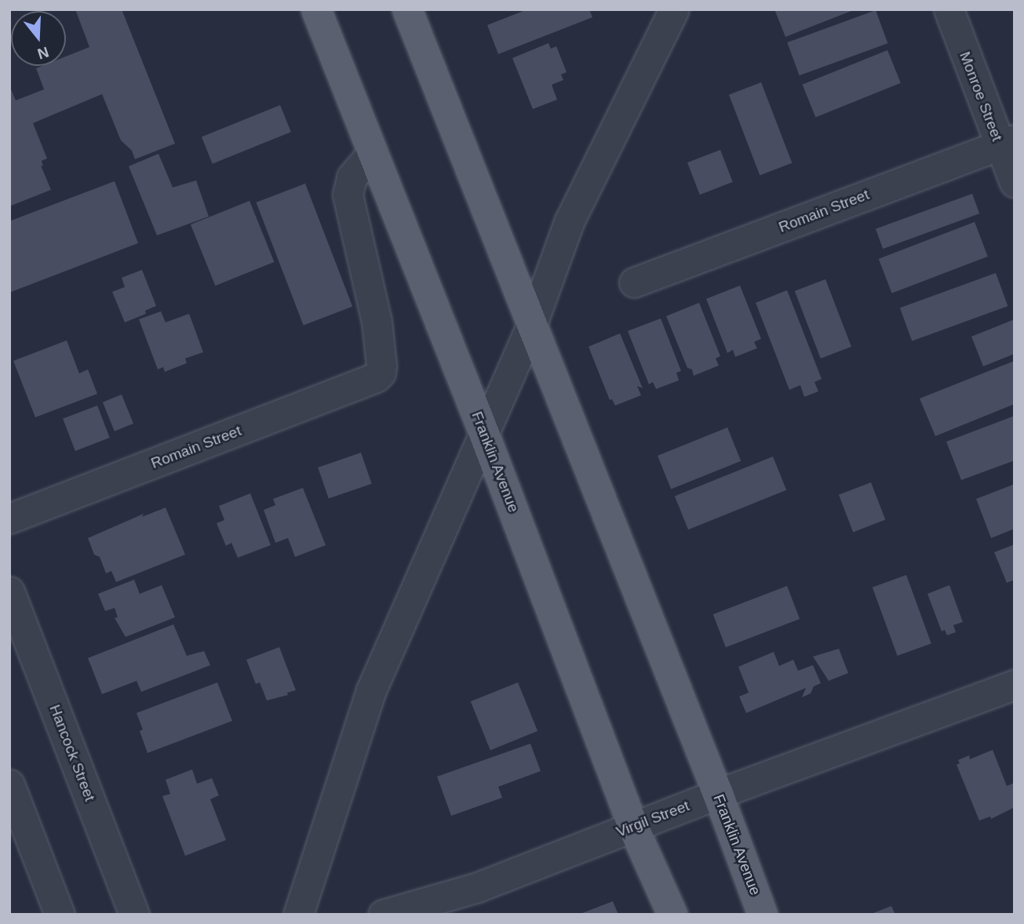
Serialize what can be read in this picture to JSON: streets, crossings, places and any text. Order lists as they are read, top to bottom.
{
  "streets": {
    "main road": ["Franklin Avenue"],
    "street": [
      "Monroe Street",
      "Romain Street",
      "Hancock Street",
      "Virgil Street"
    ]
  },
  "crossings": [
    ["Monroe Street", "Romain Street"],
    ["Romain Street", "Franklin Avenue"],
    ["Franklin Avenue", "Virgil Street"]
  ],
  "north": "bottom"
}
